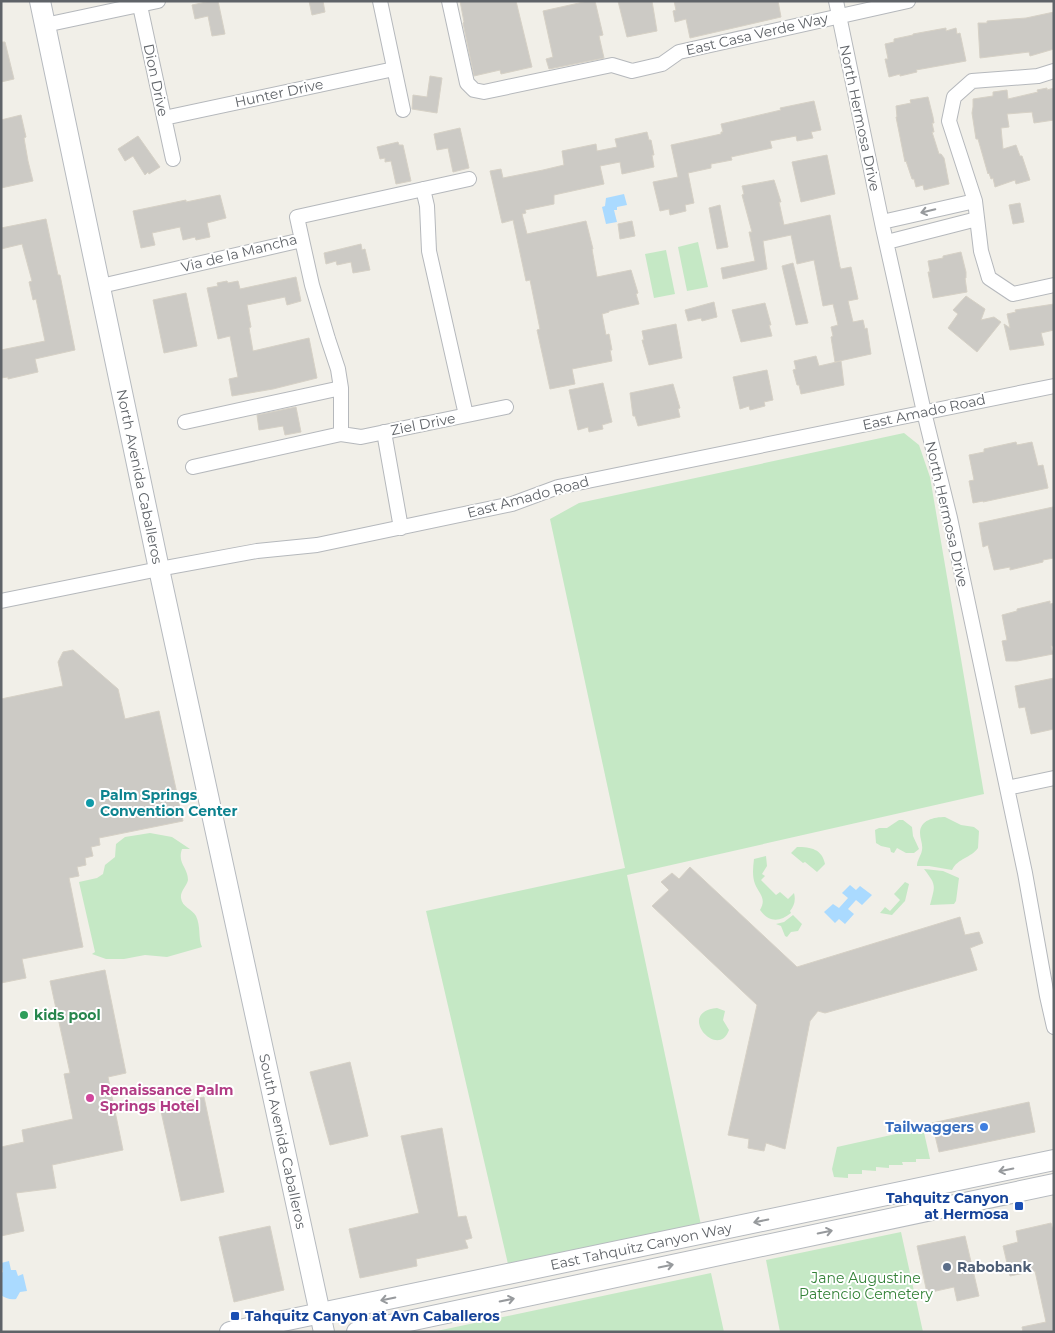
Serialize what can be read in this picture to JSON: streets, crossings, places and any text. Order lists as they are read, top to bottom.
{
  "streets": {
    "main road": ["North Avenida Caballeros", "South Avenida Caballeros", "East Tahquitz Canyon Way"],
    "street": [
      "East Casa Verde Way",
      "Dion Drive",
      "Hunter Drive",
      "North Hermosa Drive",
      "Via de la Mancha",
      "East Amado Road",
      "Ziel Drive"
    ]
  },
  "crossings": [
    ["East Casa Verde Way", "North Hermosa Drive"],
    ["Dion Drive", "Hunter Drive"],
    ["North Hermosa Drive", "East Amado Road"],
    ["Via de la Mancha", "North Avenida Caballeros"],
    ["East Amado Road", "North Avenida Caballeros"],
    ["North Avenida Caballeros", "South Avenida Caballeros"],
    ["South Avenida Caballeros", "East Tahquitz Canyon Way"]
  ],
  "parks": ["Jane Augustine Patencio Cemetery"],
  "places": {
    "other": [
      "Palm Springs Convention Center",
      "kids pool",
      "Renaissance Palm Springs Hotel",
      "Tailwaggers",
      "Rabobank"
    ],
    "transit": ["Tahquitz Canyon at Hermosa", "Tahquitz Canyon at Avn Caballeros"]
  }
}
